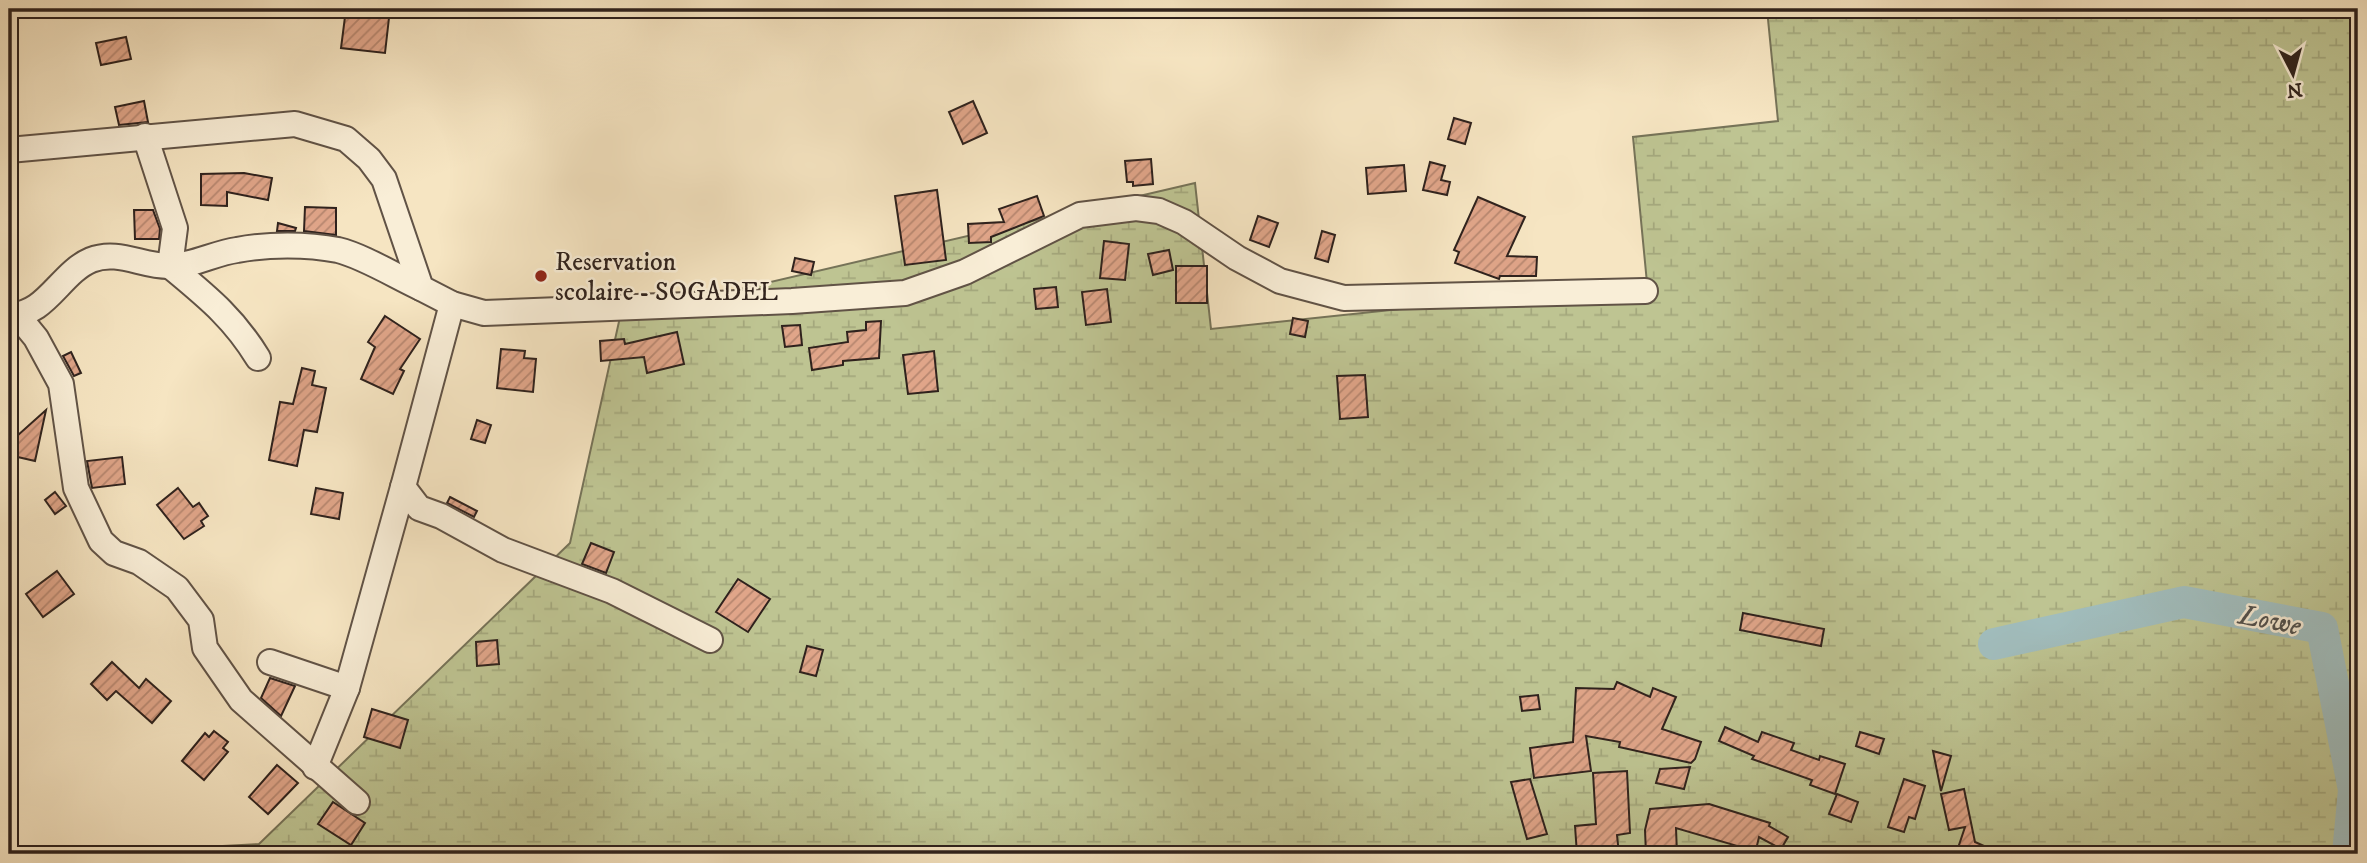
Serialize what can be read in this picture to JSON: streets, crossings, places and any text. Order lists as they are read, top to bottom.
{
  "water": ["Lowe"],
  "places": ["Reservation scolaire - SOGADEL"],
  "north": "bottom"
}
